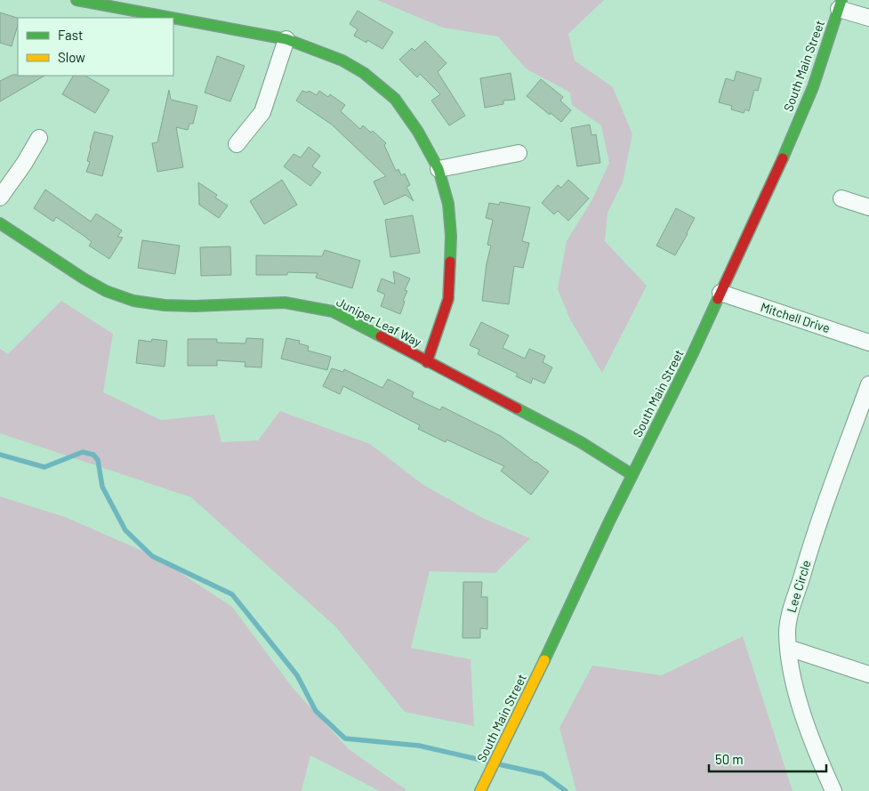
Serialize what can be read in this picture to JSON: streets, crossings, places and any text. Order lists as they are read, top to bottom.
{
  "streets": {
    "street": [
      "South Main Street",
      "Mitchell Drive",
      "Juniper Leaf Way",
      "Lee Circle"
    ]
  },
  "crossings": [
    ["South Main Street", "Mitchell Drive"],
    ["South Main Street", "Juniper Leaf Way"]
  ],
  "legend": ["Fast", "Slow"],
  "scale_bar": "50 m"
}
